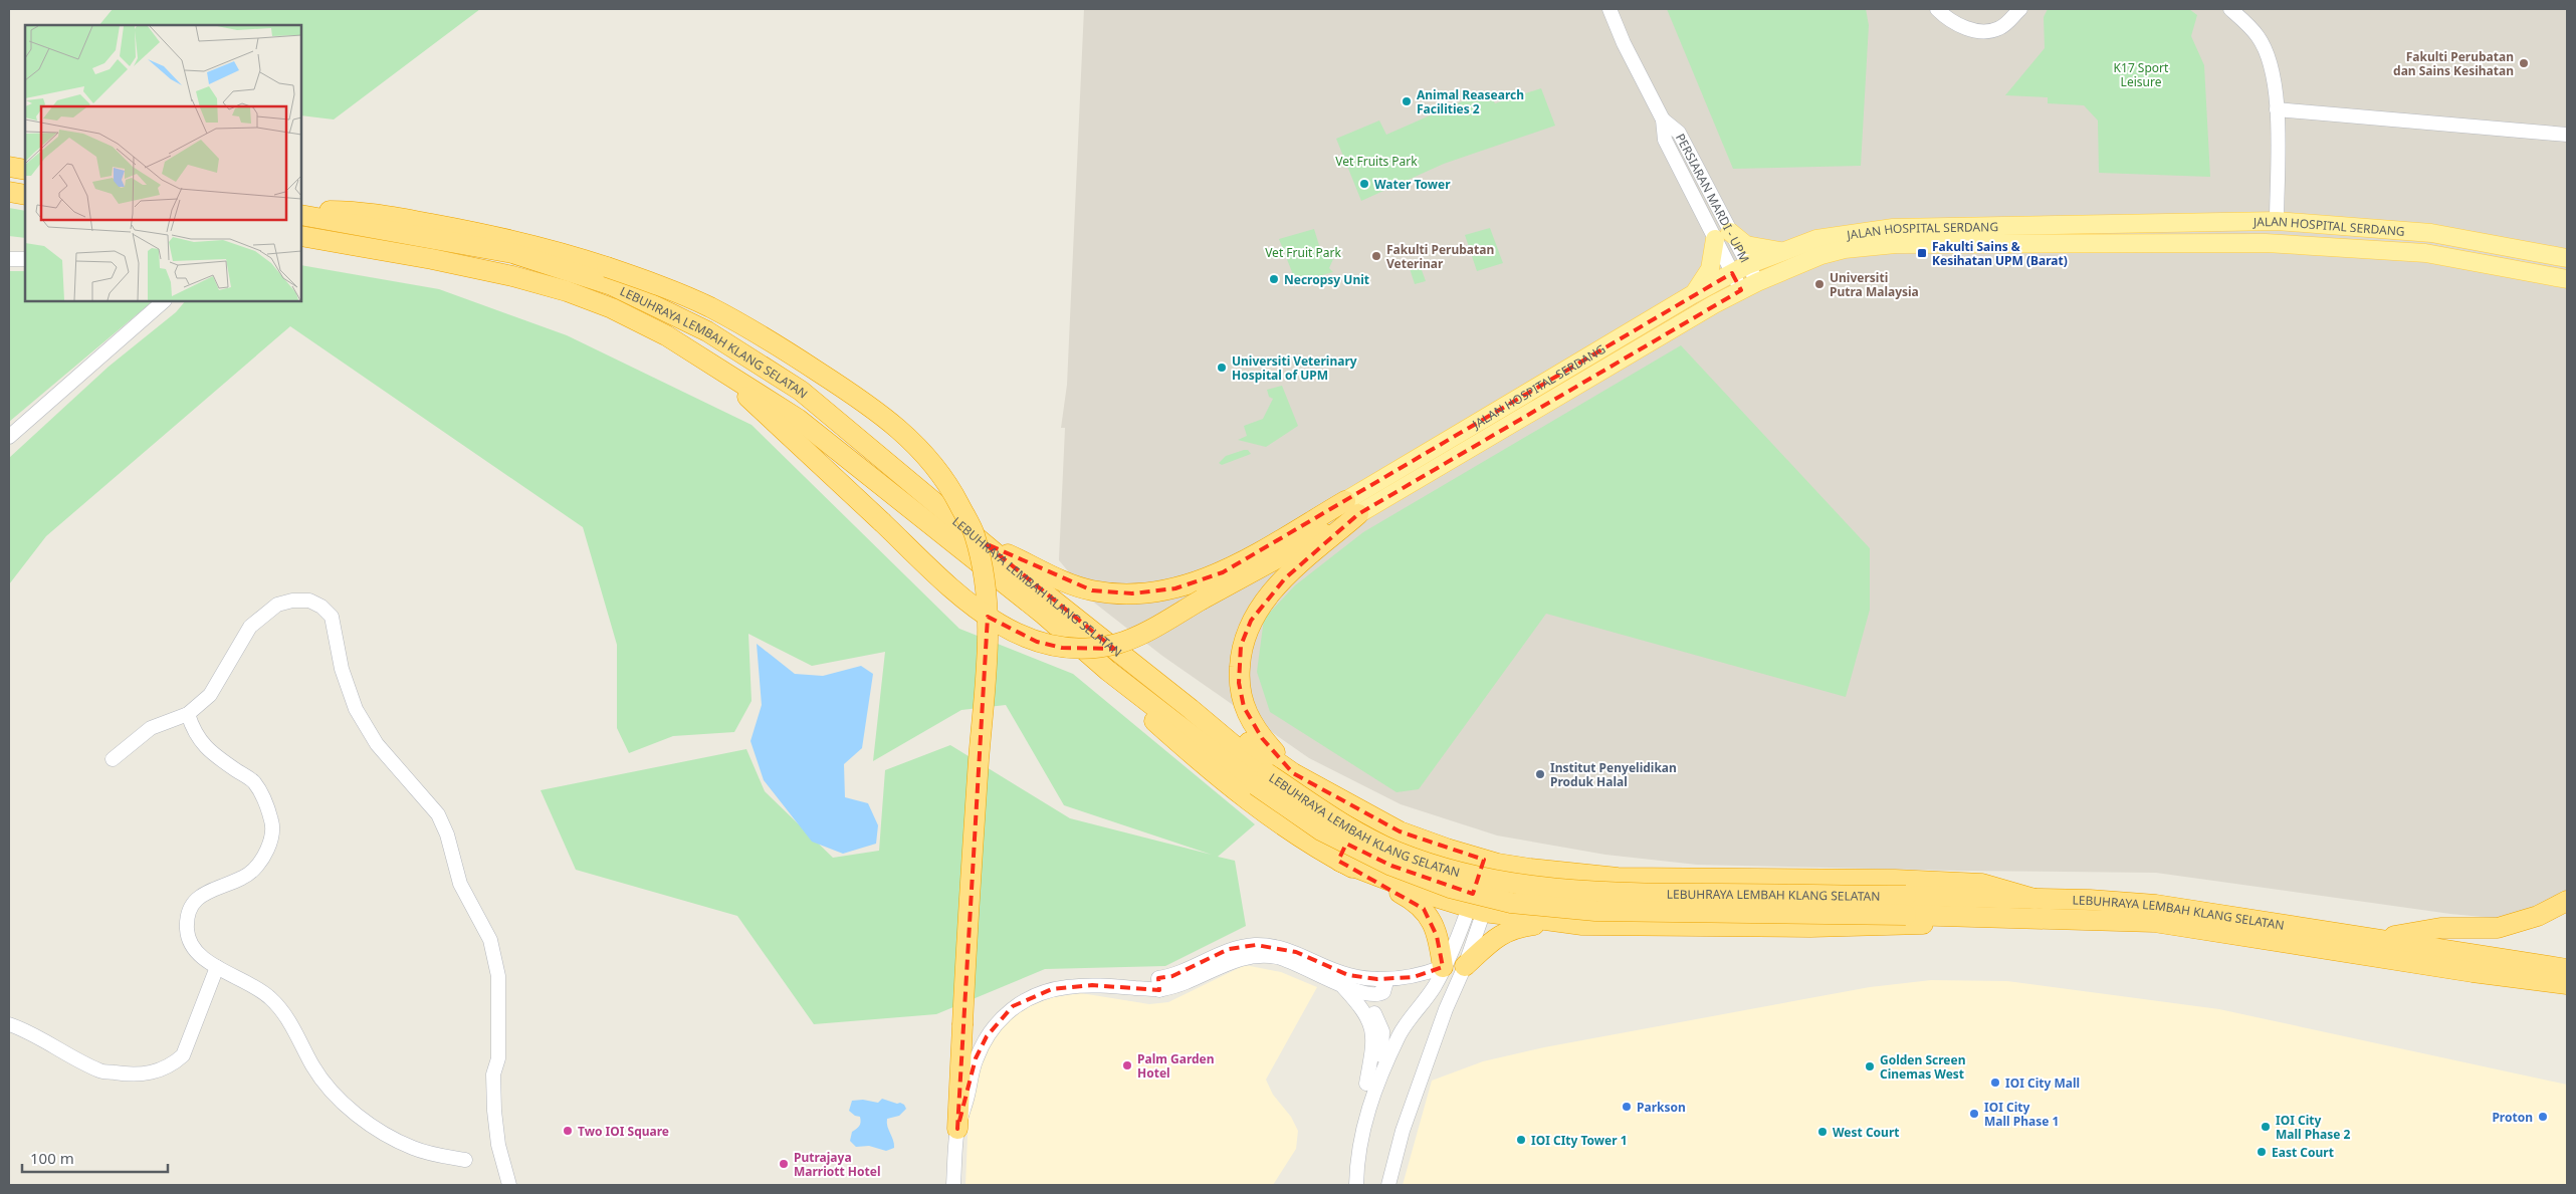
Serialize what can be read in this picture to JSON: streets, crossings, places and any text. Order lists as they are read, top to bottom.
{
  "streets": {
    "highway": ["LEBUHRAYA LEMBAH KLANG SELATAN"],
    "main road": ["JALAN HOSPITAL SERDANG"],
    "street": ["PERSIARAN MARDI - UPM"]
  },
  "crossings": [
    ["PERSIARAN MARDI - UPM", "JALAN HOSPITAL SERDANG"]
  ],
  "parks": ["K17 Sport Leisure", "Vet Fruits Park", "Vet Fruit Park"],
  "places": {
    "other": [
      "Fakulti Perubatan dan Sains Kesihatan",
      "Animal Reasearch Facilities 2",
      "Water Tower",
      "Fakulti Perubatan Veterinar",
      "Necropsy Unit",
      "Universiti Putra Malaysia",
      "Universiti Veterinary Hospital of UPM",
      "Institut Penyelidikan Produk Halal",
      "Palm Garden Hotel",
      "Golden Screen Cinemas West",
      "IOI City Mall",
      "Parkson",
      "IOI City Mall Phase 1",
      "Proton",
      "IOI City Mall Phase 2",
      "Two IOI Square",
      "West Court",
      "IOI CIty Tower 1",
      "East Court",
      "Putrajaya Marriott Hotel"
    ],
    "transit": ["Fakulti Sains & Kesihatan UPM (Barat)"]
  },
  "scale_bar": "100 m"
}
